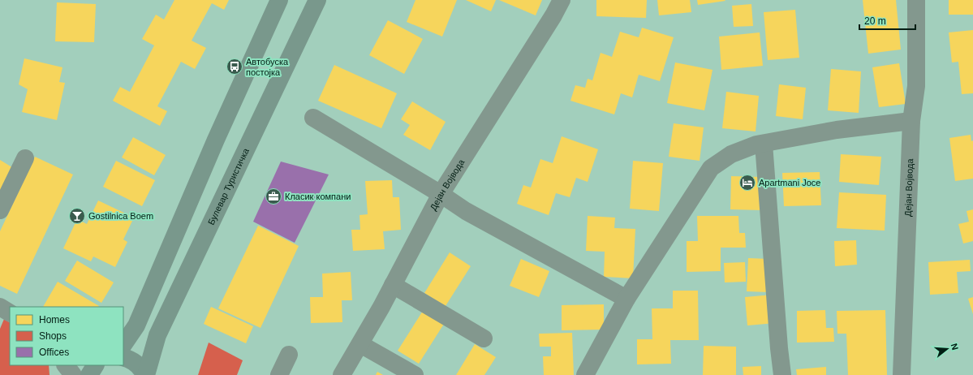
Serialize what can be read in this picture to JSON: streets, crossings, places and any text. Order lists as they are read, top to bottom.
{
  "streets": {
    "main road": ["Булевар Туристичка"],
    "street": ["Дејан Војвода"]
  },
  "places": {
    "bus stop": ["Автобуска постојка"],
    "hotel": ["Apartmani Joce"],
    "office": ["Класик компани"],
    "bar": ["Gostilnica Boem"]
  },
  "legend": ["Homes", "Shops", "Offices"],
  "scale_bar": "20 m",
  "north": "right"
}
